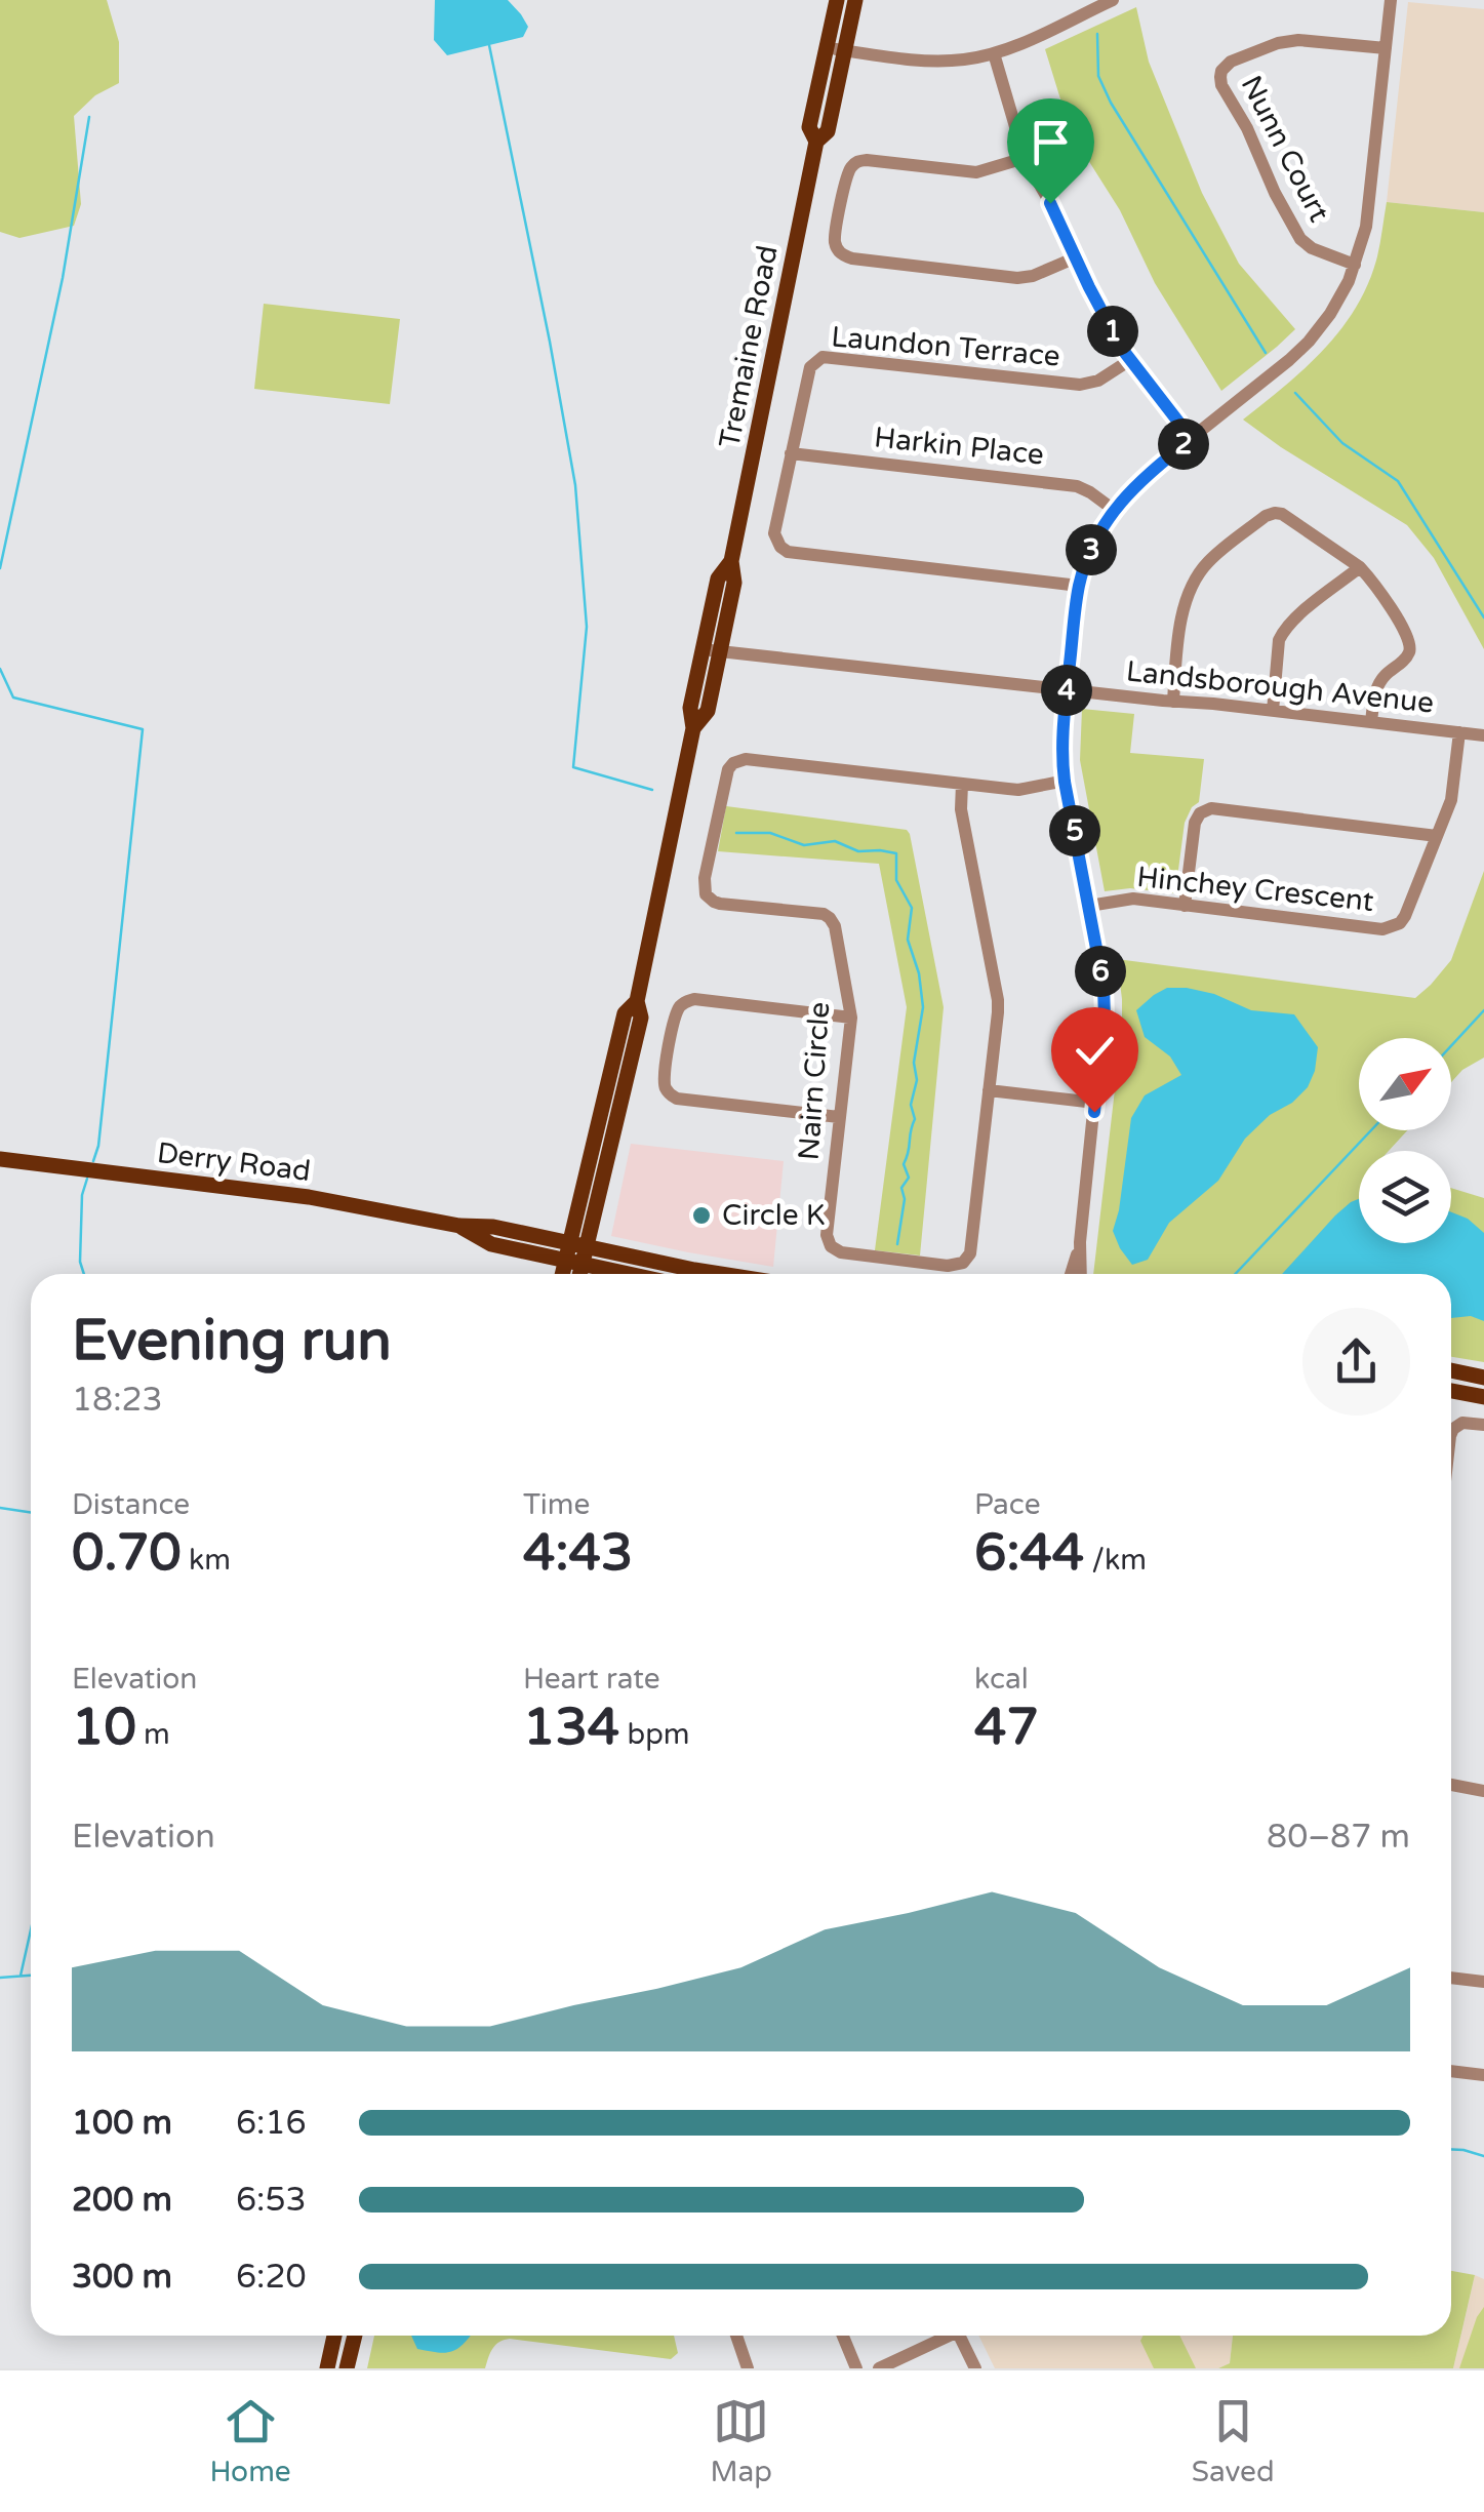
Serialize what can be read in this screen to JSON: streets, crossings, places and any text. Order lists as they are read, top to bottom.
{
  "streets": {
    "main road": ["Tremaine Road", "Derry Road"],
    "street": [
      "Nunn Court",
      "Laundon Terrace",
      "Harkin Place",
      "Landsborough Avenue",
      "Hinchey Crescent",
      "Nairn Circle"
    ]
  },
  "crossings": [
    ["Tremaine Road", "Landsborough Avenue"],
    ["Tremaine Road", "Derry Road"],
    ["Laundon Terrace", "Harkin Place"],
    ["Landsborough Avenue", "Hinchey Crescent"]
  ],
  "places": ["Circle K"],
  "north": "top right",
  "page": {
    "pins": [
      "1",
      "2",
      "3",
      "4",
      "5",
      "6"
    ],
    "heading": ["Evening run", "18:23"],
    "stats": [
      ["Distance", "0.70 km"],
      ["Time", "4:43"],
      ["Pace", "6:44 /km"],
      ["Elevation", "10 m"],
      ["Heart rate", "134 bpm"],
      ["kcal", "47"]
    ],
    "chart": ["Elevation", "80–87 m"],
    "list": [
      {
        "name": "100 m",
        "note": "6:16"
      },
      {
        "name": "200 m",
        "note": "6:53"
      },
      {
        "name": "300 m",
        "note": "6:20"
      }
    ],
    "tabs": ["Home", "Map", "Saved"]
  }
}
